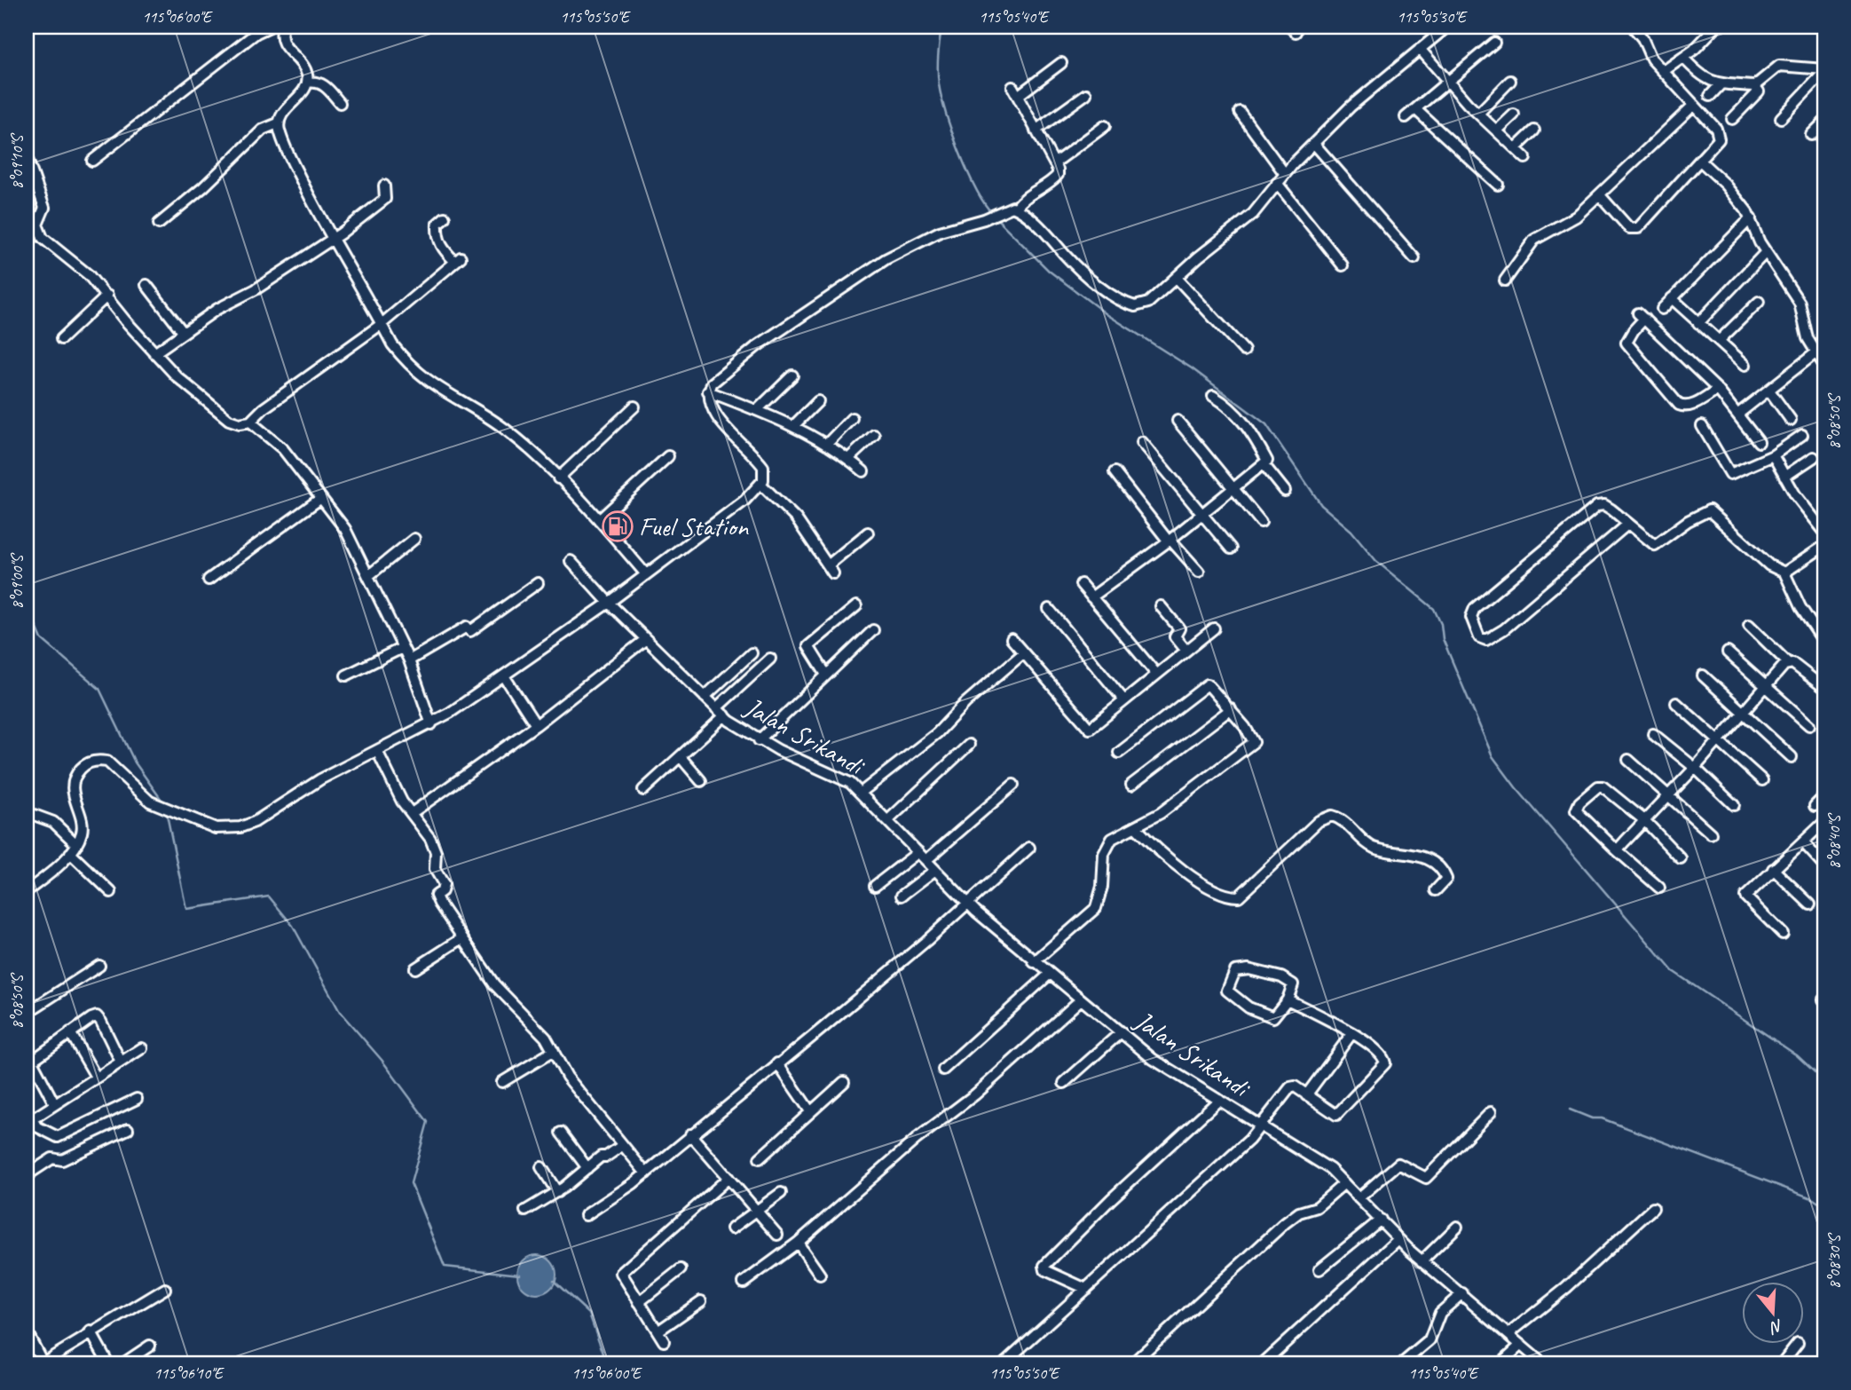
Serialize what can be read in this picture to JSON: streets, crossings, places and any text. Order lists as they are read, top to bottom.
{
  "streets": {
    "street": ["Jalan Srikandi"]
  },
  "places": {
    "fuel station": ["Fuel Station"]
  },
  "north": "bottom",
  "coordinates": [
    "115°06'00\"E",
    "115°05'50\"E",
    "115°05'40\"E",
    "115°05'30\"E",
    "8°09'10\"S",
    "8°08'50\"S",
    "8°09'00\"S",
    "8°08'40\"S",
    "8°08'30\"S",
    "115°06'10\"E"
  ]
}
